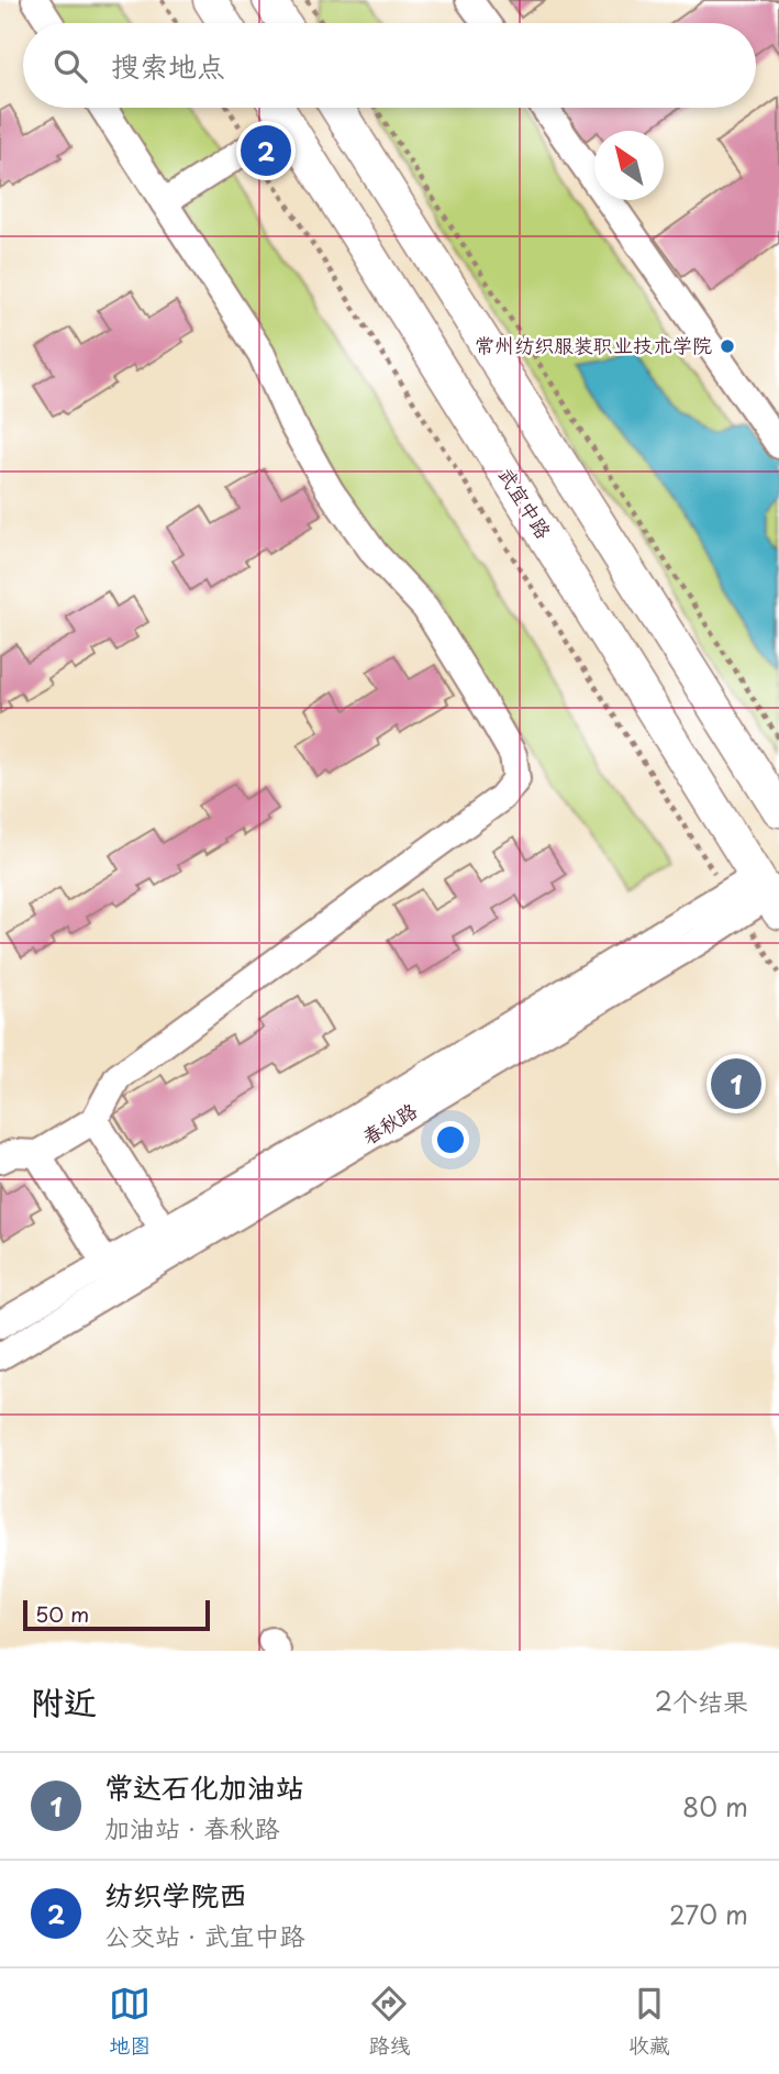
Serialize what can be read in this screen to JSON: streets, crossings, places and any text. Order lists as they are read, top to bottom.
{
  "streets": {
    "main road": ["武宜中路"],
    "street": ["春秋路"]
  },
  "crossings": [
    ["武宜中路", "春秋路"]
  ],
  "places": ["常州纺织服装职业技术学院"],
  "scale_bar": "50 m",
  "north": "top left",
  "page": {
    "search": "搜索地点",
    "pins": ["2", "1"],
    "scale": "50 m",
    "heading": ["附近", "2个结果"],
    "list": [
      {
        "mark": "1",
        "name": "常达石化加油站",
        "note": "加油站 · 春秋路",
        "value": "80 m"
      },
      {
        "mark": "2",
        "name": "纺织学院西",
        "note": "公交站 · 武宜中路",
        "value": "270 m"
      }
    ],
    "nav": ["地图", "路线", "收藏"]
  }
}
